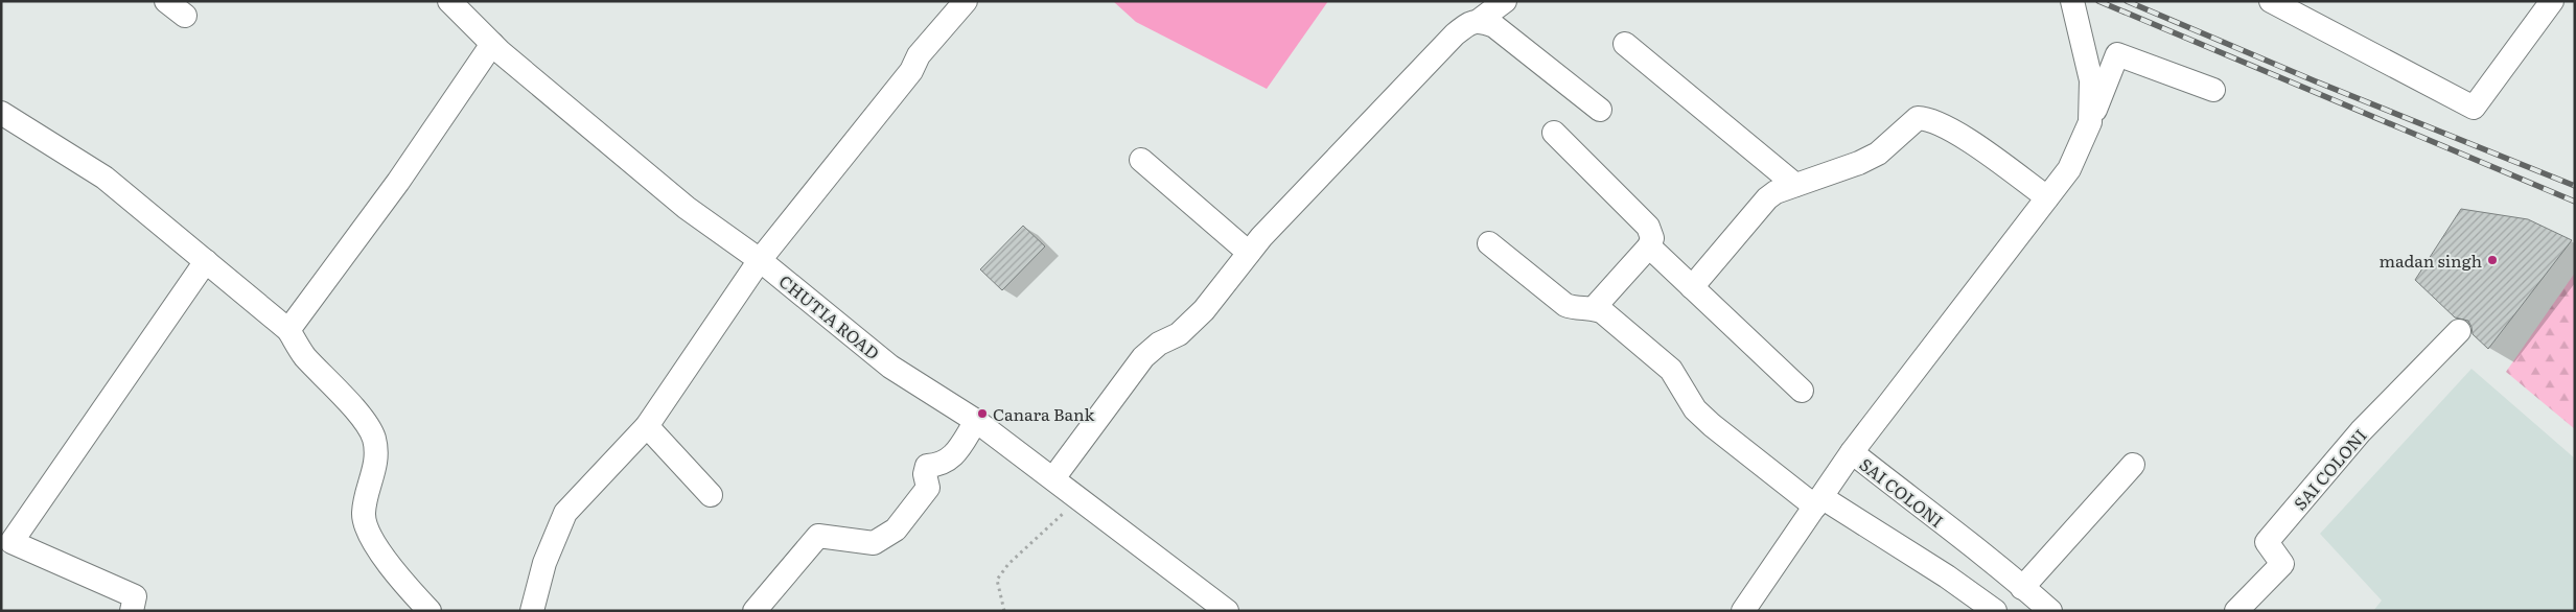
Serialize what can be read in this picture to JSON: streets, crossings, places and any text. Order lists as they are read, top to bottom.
{
  "streets": {
    "street": ["CHUTIA ROAD", "SAI COLONI"]
  },
  "places": ["madan singh", "Canara Bank"]
}
